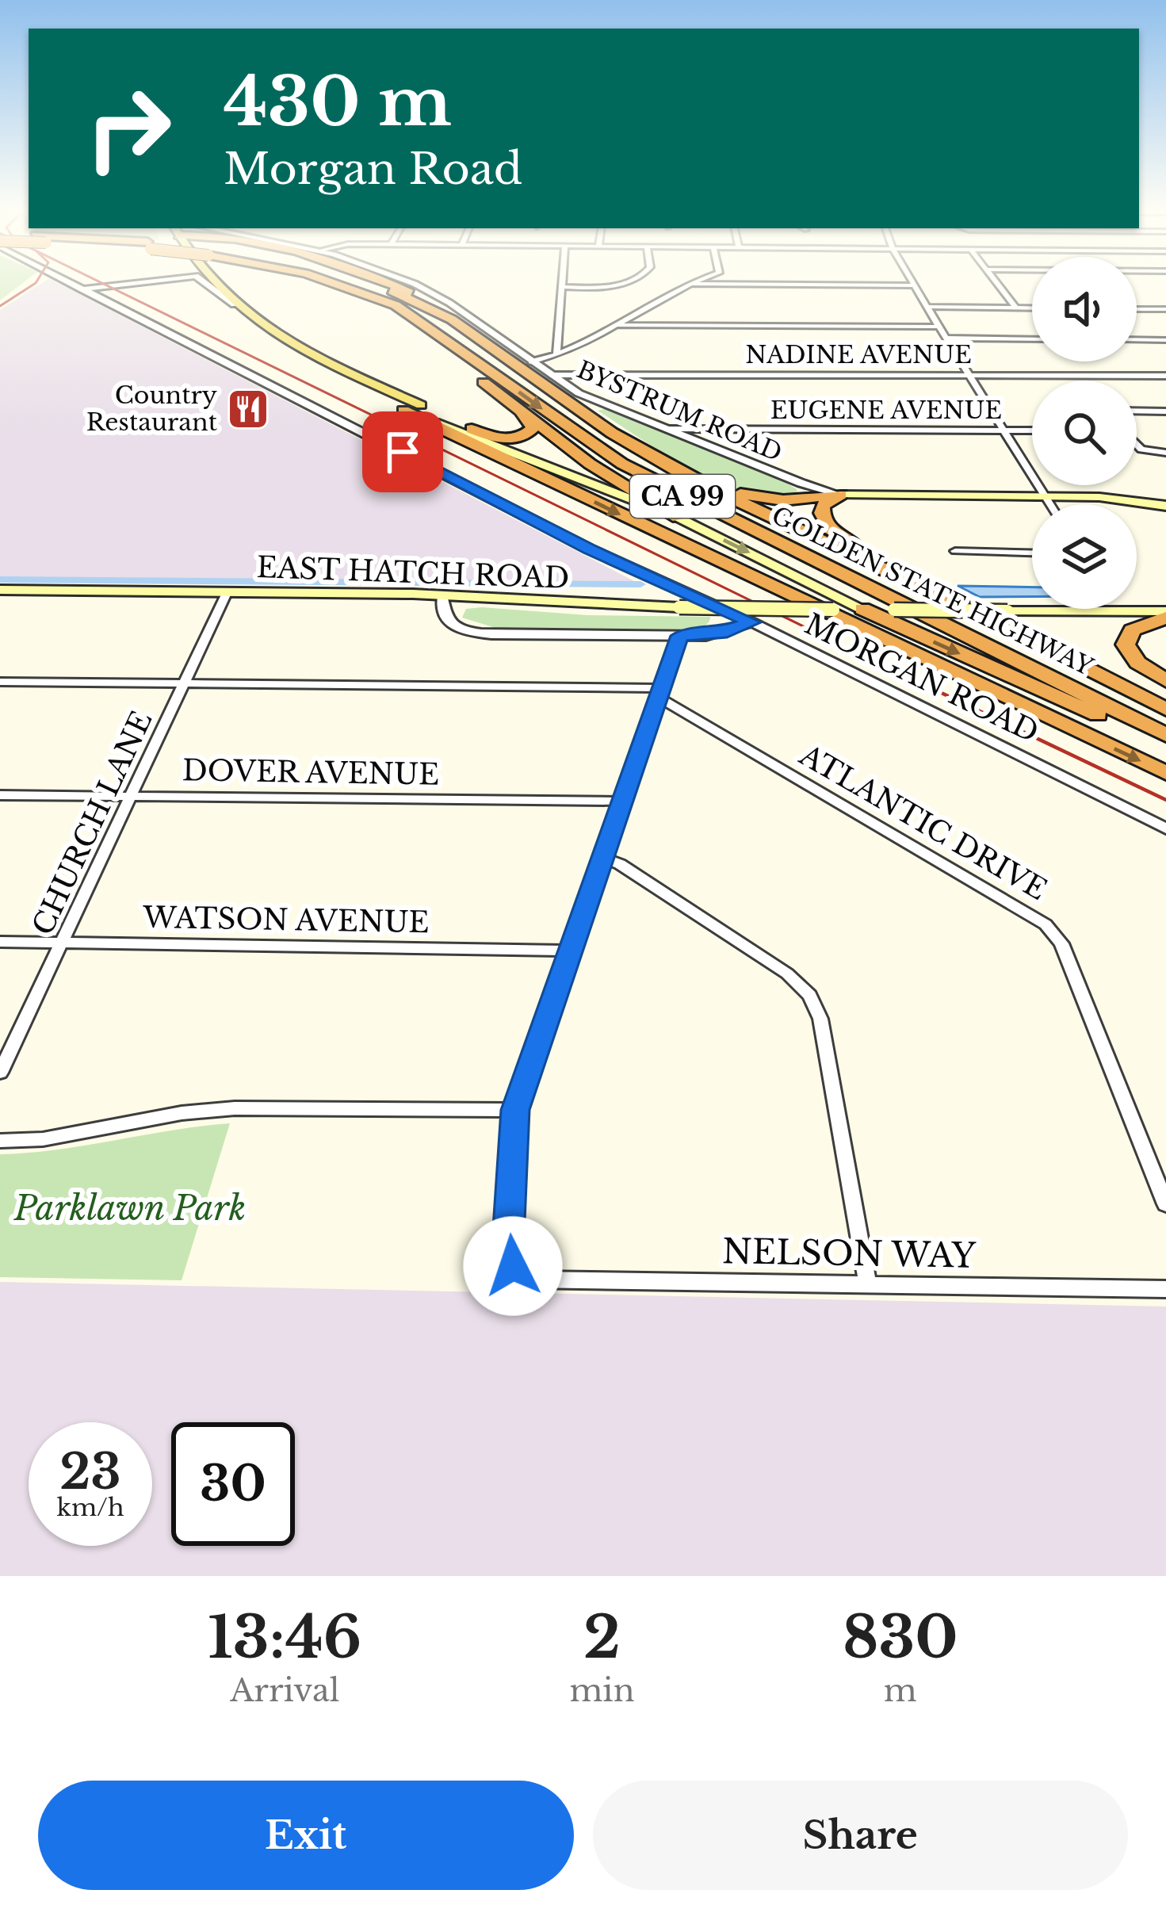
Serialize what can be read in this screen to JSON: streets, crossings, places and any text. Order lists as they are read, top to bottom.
{
  "streets": {
    "highway": ["CA 99", "GOLDEN STATE HIGHWAY"],
    "main road": ["EAST HATCH ROAD"],
    "street": [
      "NADINE AVENUE",
      "EUGENE AVENUE",
      "BYSTRUM ROAD",
      "MORGAN ROAD",
      "DOVER AVENUE",
      "ATLANTIC DRIVE",
      "CHURCH LANE",
      "WATSON AVENUE",
      "NELSON WAY"
    ]
  },
  "crossings": [
    ["NADINE AVENUE", "BYSTRUM ROAD"],
    ["EUGENE AVENUE", "BYSTRUM ROAD"],
    ["EAST HATCH ROAD", "GOLDEN STATE HIGHWAY"],
    ["EAST HATCH ROAD", "CHURCH LANE"],
    ["DOVER AVENUE", "CHURCH LANE"],
    ["ATLANTIC DRIVE", "CHURCH LANE"],
    ["CHURCH LANE", "WATSON AVENUE"]
  ],
  "parks": ["Parklawn Park"],
  "places": {
    "restaurant": ["Country Restaurant"]
  },
  "page": {
    "turn": ["430 m", "Morgan Road"],
    "speed": "23 km/h",
    "limit": "30",
    "eta": [
      "13:46",
      "Arrival",
      "2",
      "min",
      "830",
      "m"
    ],
    "buttons": ["Exit", "Share"]
  }
}
